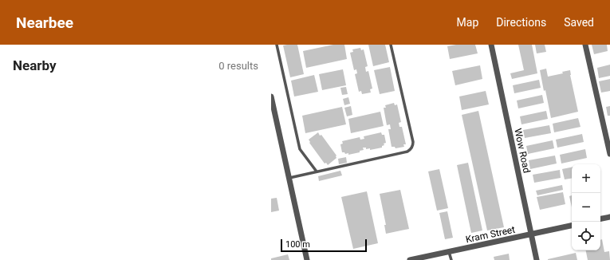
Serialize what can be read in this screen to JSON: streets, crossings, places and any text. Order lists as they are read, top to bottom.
{
  "streets": {
    "street": ["Wow Road", "Kram Street"]
  },
  "crossings": [
    ["Wow Road", "Kram Street"]
  ],
  "scale_bar": "100 m",
  "page": {
    "header": "Nearbee",
    "nav": ["Map", "Directions", "Saved"],
    "heading": ["Nearby", "0 results"],
    "map_buttons": ["+", "−"],
    "scale": "100 m"
  }
}
